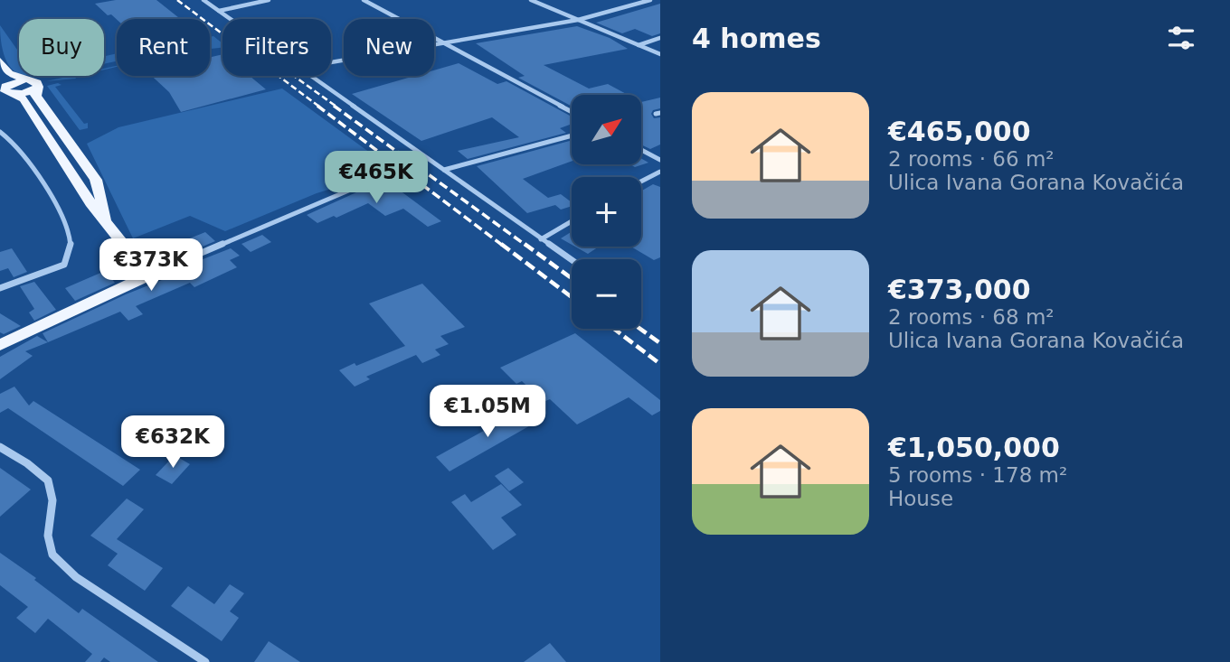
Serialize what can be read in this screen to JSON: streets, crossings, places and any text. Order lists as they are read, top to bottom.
{
  "north": "top right",
  "page": {
    "heading": "4 homes",
    "chip": [
      "Buy",
      "Rent",
      "Filters",
      "New"
    ],
    "list": [
      {
        "name": "€465,000",
        "note": "2 rooms · 66 m² · Ulica Ivana Gorana Kovačića"
      },
      {
        "name": "€373,000",
        "note": "2 rooms · 68 m² · Ulica Ivana Gorana Kovačića"
      },
      {
        "name": "€1,050,000",
        "note": "5 rooms · 178 m² · House"
      }
    ],
    "map_buttons": ["+", "−"],
    "price": [
      "€465K",
      "€373K",
      "€1.05M",
      "€632K"
    ]
  }
}
